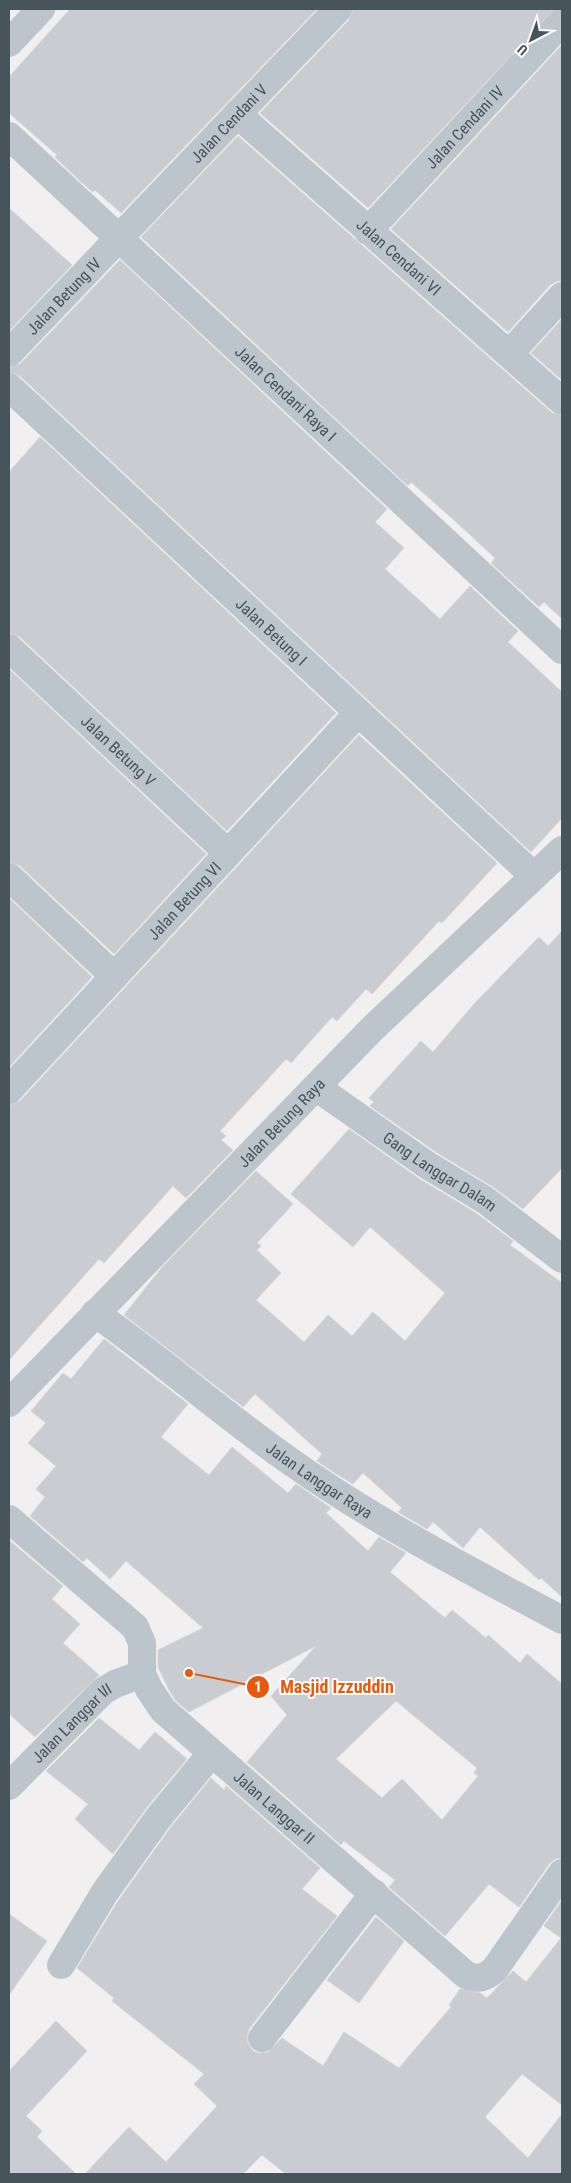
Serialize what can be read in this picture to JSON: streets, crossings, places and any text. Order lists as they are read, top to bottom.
{
  "streets": {
    "street": [
      "Jalan Cendani V",
      "Jalan Cendani IV",
      "Jalan Cendani VI",
      "Jalan Betung IV",
      "Jalan Cendani Raya I",
      "Jalan Betung I",
      "Jalan Betung V",
      "Jalan Betung VI",
      "Jalan Betung Raya",
      "Gang Langgar Dalam",
      "Jalan Langgar Raya",
      "Jalan Langgar III",
      "Jalan Langgar II"
    ]
  },
  "crossings": [
    ["Jalan Cendani V", "Jalan Cendani VI"],
    ["Jalan Cendani V", "Jalan Betung IV"],
    ["Jalan Cendani V", "Jalan Cendani Raya I"],
    ["Jalan Cendani IV", "Jalan Cendani VI"],
    ["Jalan Betung IV", "Jalan Cendani Raya I"],
    ["Jalan Betung I", "Jalan Betung VI"],
    ["Jalan Betung I", "Jalan Betung Raya"],
    ["Jalan Betung V", "Jalan Betung VI"],
    ["Jalan Betung Raya", "Gang Langgar Dalam"],
    ["Jalan Betung Raya", "Jalan Langgar Raya"],
    ["Jalan Langgar III", "Jalan Langgar II"]
  ],
  "places": ["Masjid Izzuddin"],
  "north": "bottom left"
}
